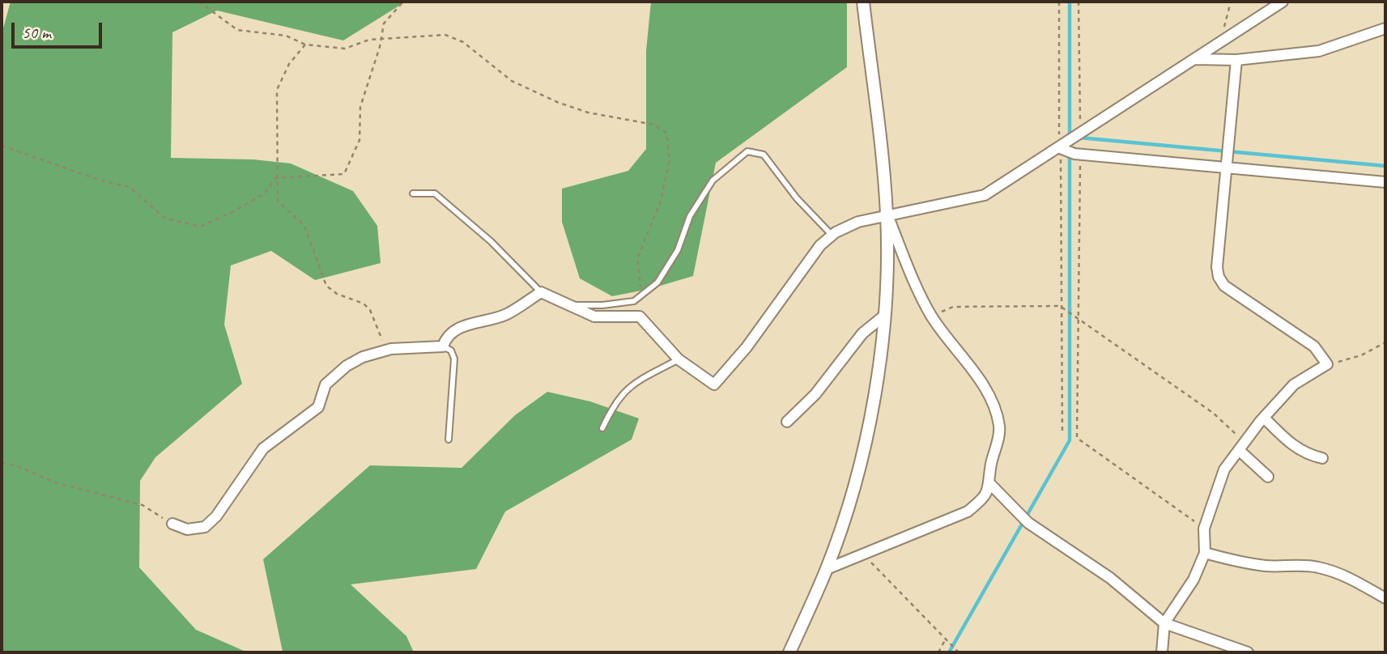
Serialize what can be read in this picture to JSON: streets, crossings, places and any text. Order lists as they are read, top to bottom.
{
  "scale_bar": "50 m"
}
